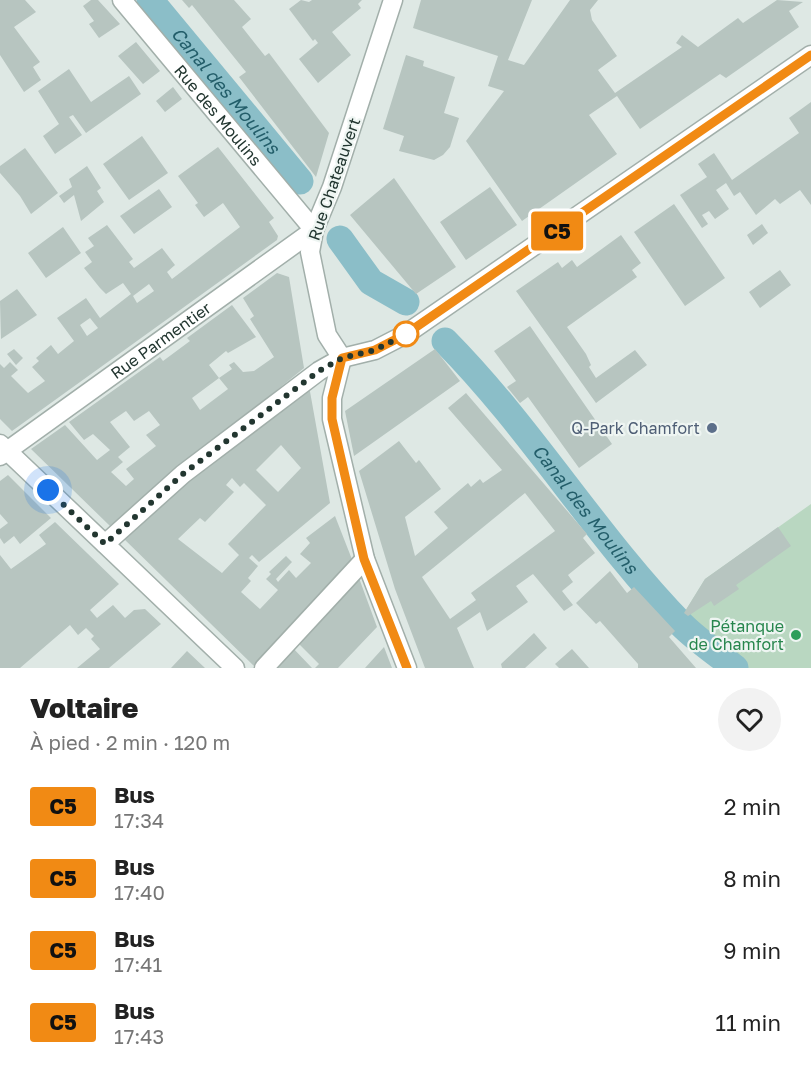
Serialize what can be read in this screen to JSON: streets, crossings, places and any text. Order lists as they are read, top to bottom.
{
  "streets": {
    "street": ["Rue des Moulins", "Rue Chateauvert", "Rue Parmentier"]
  },
  "crossings": [
    ["Rue des Moulins", "Rue Chateauvert"],
    ["Rue des Moulins", "Rue Parmentier"],
    ["Rue Chateauvert", "Rue Parmentier"]
  ],
  "water": ["Canal des Moulins"],
  "places": ["Q-Park Chamfort", "Pétanque de Chamfort"],
  "lines": ["bus line C5"],
  "page": {
    "on_map": "C5",
    "heading": ["Voltaire", "À pied · 2 min · 120 m"],
    "list": [
      {
        "mark": "C5",
        "name": "Bus",
        "note": "17:34",
        "value": "2 min"
      },
      {
        "mark": "C5",
        "name": "Bus",
        "note": "17:40",
        "value": "8 min"
      },
      {
        "mark": "C5",
        "name": "Bus",
        "note": "17:41",
        "value": "9 min"
      },
      {
        "mark": "C5",
        "name": "Bus",
        "note": "17:43",
        "value": "11 min"
      }
    ]
  }
}
